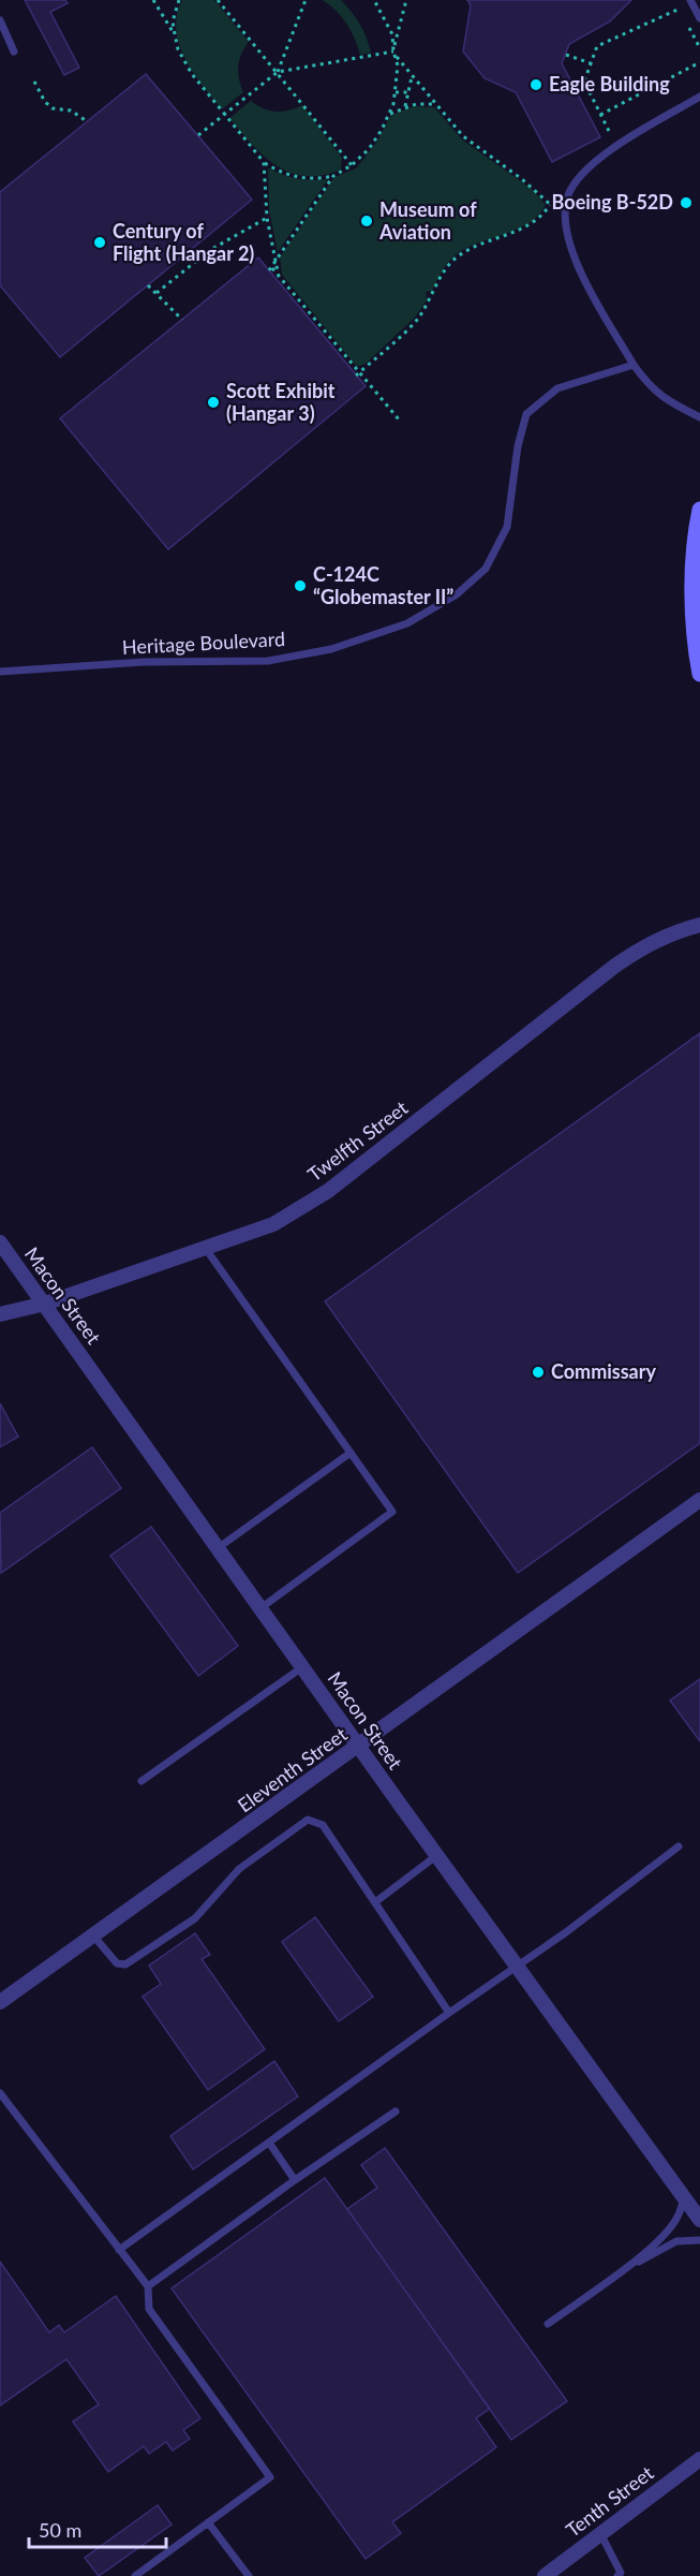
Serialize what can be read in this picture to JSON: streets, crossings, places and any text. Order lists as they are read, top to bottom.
{
  "streets": {
    "street": [
      "Twelfth Street",
      "Macon Street",
      "Eleventh Street",
      "Tenth Street"
    ],
    "lane": ["Heritage Boulevard"]
  },
  "crossings": [
    ["Twelfth Street", "Macon Street"],
    ["Macon Street", "Eleventh Street"]
  ],
  "places": [
    "Eagle Building",
    "Boeing B-52D",
    "Museum of Aviation",
    "Century of Flight (Hangar 2)",
    "Scott Exhibit (Hangar 3)",
    "C-124C “Globemaster II”",
    "Commissary"
  ],
  "scale_bar": "50 m"
}
